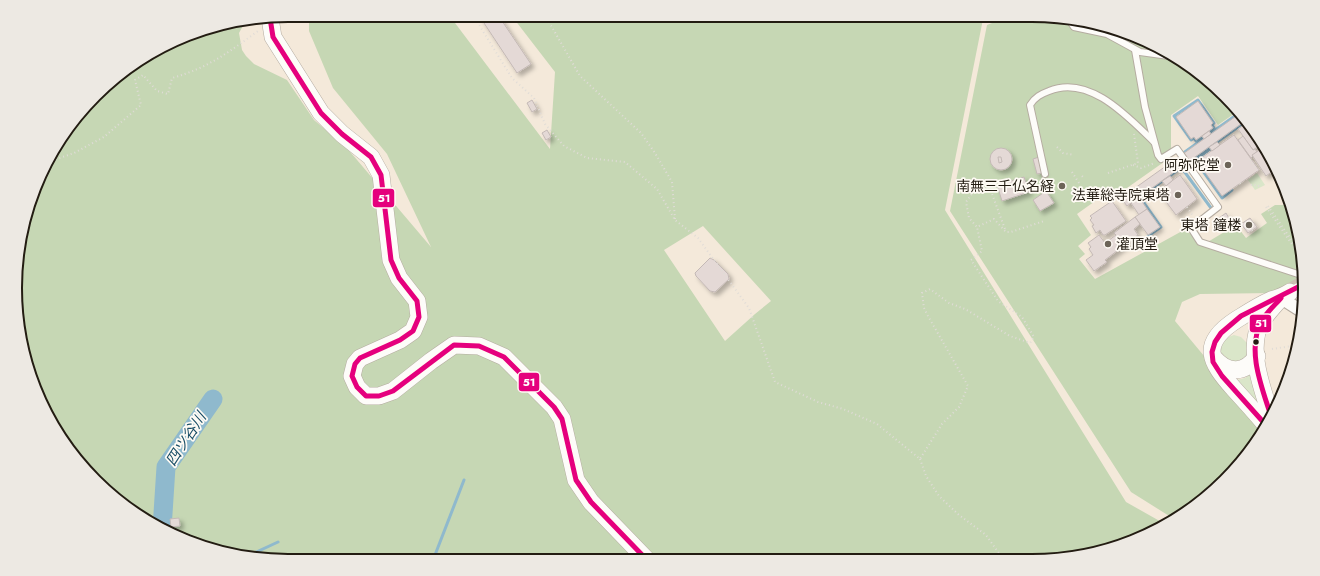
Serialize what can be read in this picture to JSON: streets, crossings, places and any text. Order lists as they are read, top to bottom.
{
  "water": ["四ツ谷川"],
  "places": [
    "阿弥陀堂",
    "南無三千仏名経",
    "法華総寺院東塔",
    "東塔 鐘楼",
    "灌頂堂"
  ],
  "lines": ["transit line 51"]
}
